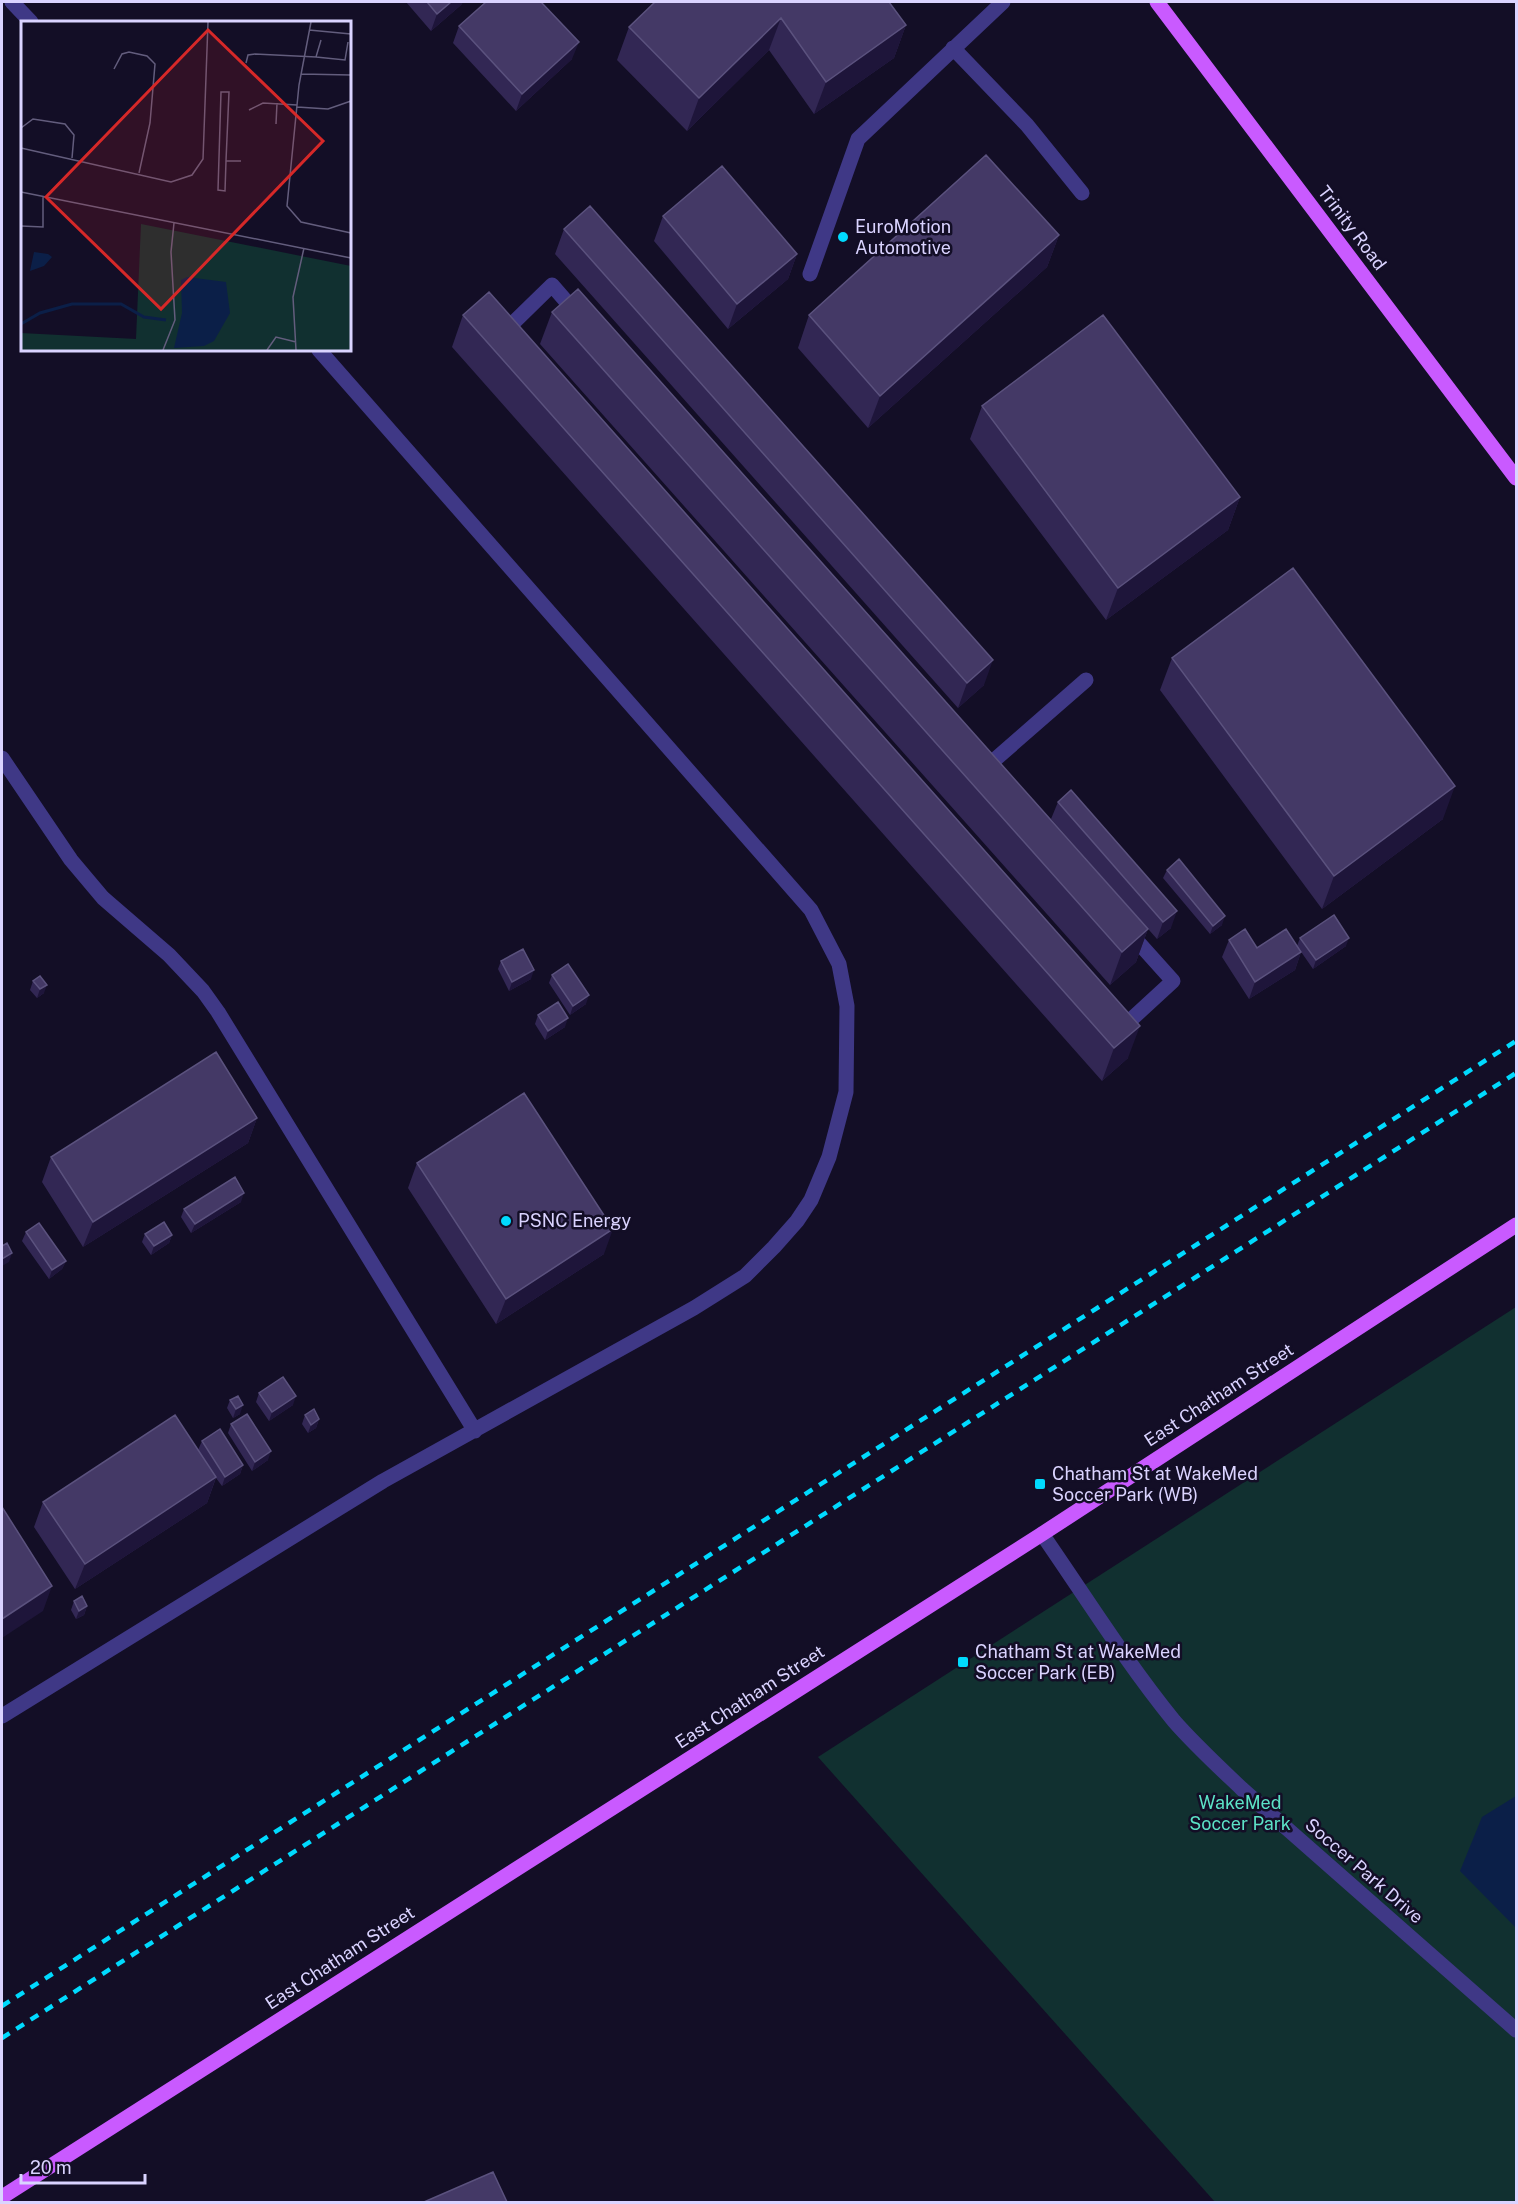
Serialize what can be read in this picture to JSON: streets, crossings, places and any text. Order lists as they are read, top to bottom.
{
  "streets": {
    "main road": ["Trinity Road", "East Chatham Street"],
    "street": ["Soccer Park Drive"]
  },
  "crossings": [
    ["East Chatham Street", "Soccer Park Drive"]
  ],
  "parks": ["WakeMed Soccer Park"],
  "places": {
    "other": ["EuroMotion Automotive", "PSNC Energy"],
    "transit": ["Chatham St at WakeMed Soccer Park (WB)", "Chatham St at WakeMed Soccer Park (EB)"]
  },
  "scale_bar": "20 m"
}
